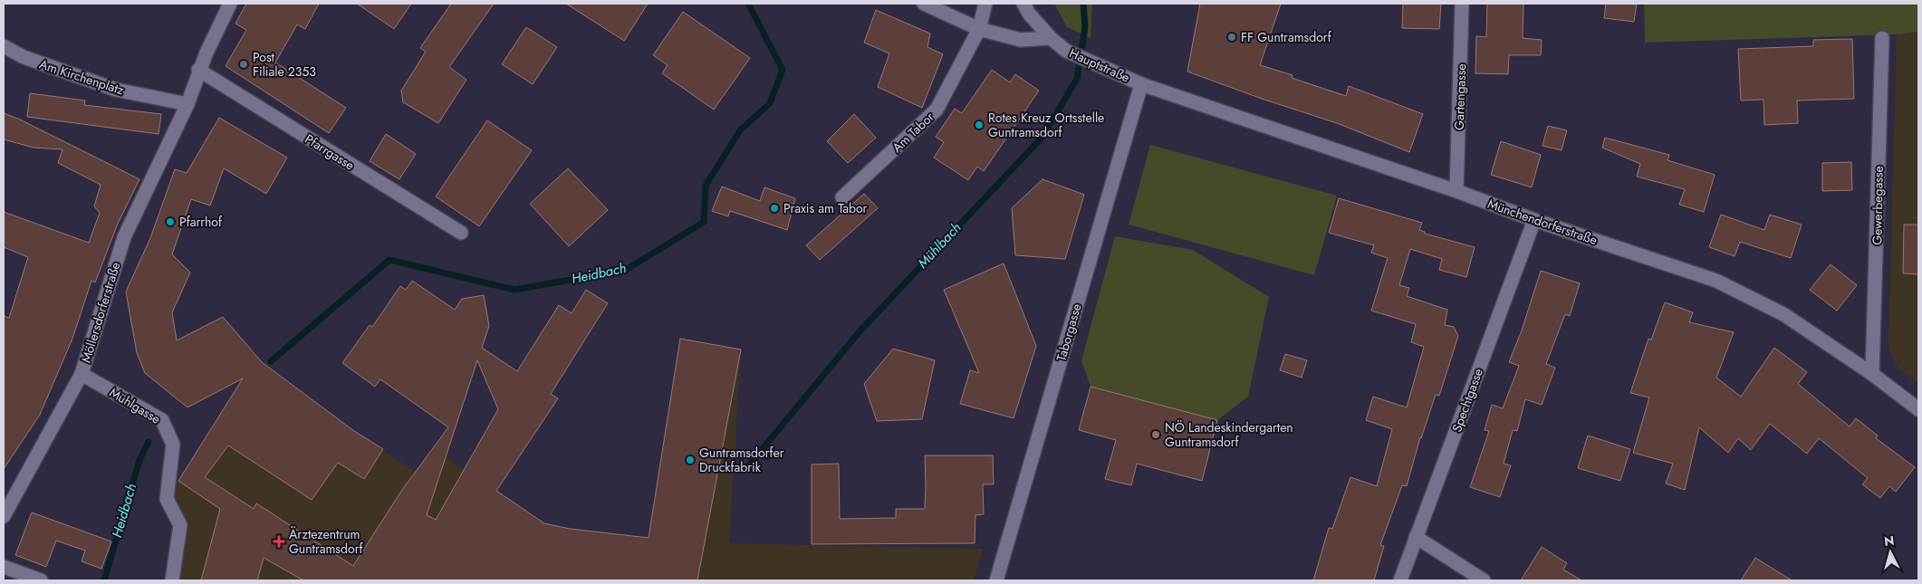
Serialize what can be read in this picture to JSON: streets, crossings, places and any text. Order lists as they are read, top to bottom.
{
  "streets": {
    "street": [
      "Hauptstraße",
      "Am Kirchenplatz",
      "Gartengasse",
      "Am Tabor",
      "Pfarrgasse",
      "Gewerbegasse",
      "Münchendorferstraße",
      "Möllersdorferstraße",
      "Taborgasse",
      "Spechtgasse",
      "Mühlgasse"
    ]
  },
  "crossings": [
    ["Hauptstraße", "Münchendorferstraße"],
    ["Hauptstraße", "Taborgasse"],
    ["Am Kirchenplatz", "Möllersdorferstraße"],
    ["Gartengasse", "Münchendorferstraße"],
    ["Gewerbegasse", "Münchendorferstraße"],
    ["Münchendorferstraße", "Taborgasse"],
    ["Münchendorferstraße", "Spechtgasse"],
    ["Möllersdorferstraße", "Mühlgasse"]
  ],
  "water": ["Mühlbach", "Heidbach"],
  "places": {
    "other": [
      "FF Guntramsdorf",
      "Post Filiale 2353",
      "Rotes Kreuz Ortsstelle Guntramsdorf",
      "Praxis am Tabor",
      "Pfarrhof",
      "NÖ Landeskindergarten Guntramsdorf",
      "Guntramsdorfer Druckfabrik"
    ],
    "health": ["Ärztezentrum Guntramsdorf"]
  },
  "north": "top"
}
